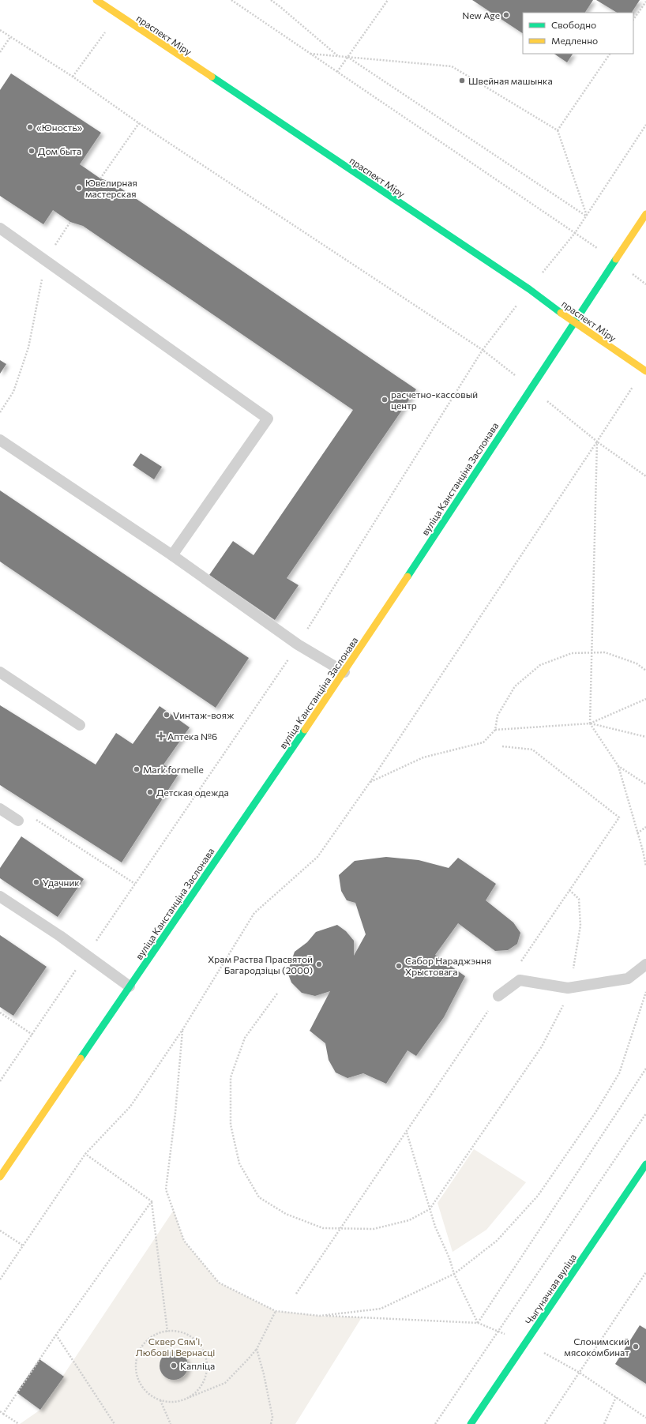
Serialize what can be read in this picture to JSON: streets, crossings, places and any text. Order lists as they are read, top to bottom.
{
  "streets": {
    "main road": ["праспект Міру", "вуліца Канстанціна Заслонава", "Чыгуначная вуліца"]
  },
  "crossings": [
    ["праспект Міру", "вуліца Канстанціна Заслонава"]
  ],
  "parks": ["Сквер Сямʼі, Любові і Вернасці"],
  "places": {
    "other": [
      "New Age",
      "Швейная машынка",
      "«Юность»",
      "Дом быта",
      "Ювелирная мастерская",
      "расчетно-кассовый центр",
      "Vинтаж-вояж",
      "Mark formelle",
      "Детская одежда",
      "Удачник",
      "Храм Раства Прасвятой Багародзіцы (2000)",
      "Сабор Нараджэння Хрыстовага",
      "Слонимский мясокомбинат",
      "Капліца"
    ],
    "health": ["Аптека №6"]
  },
  "legend": ["Свободно", "Медленно"]
}
